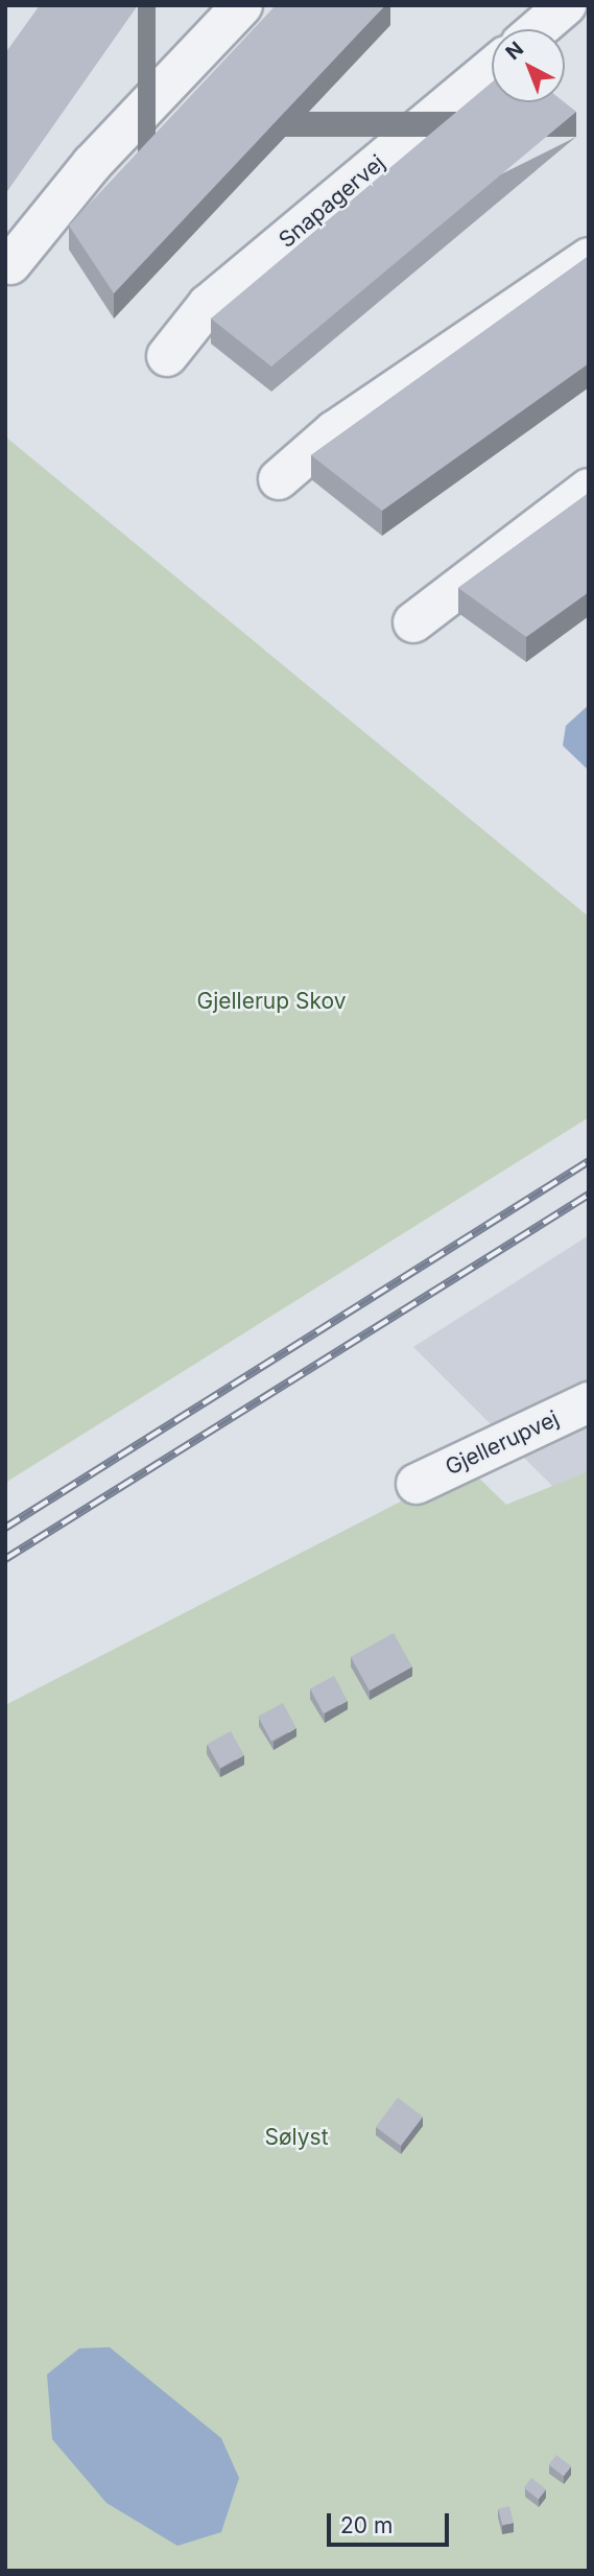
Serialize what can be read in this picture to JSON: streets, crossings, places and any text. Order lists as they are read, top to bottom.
{
  "streets": {
    "street": ["Snapagervej", "Gjellerupvej"]
  },
  "parks": ["Gjellerup Skov", "Sølyst"],
  "scale_bar": "20 m",
  "north": "top left"
}
